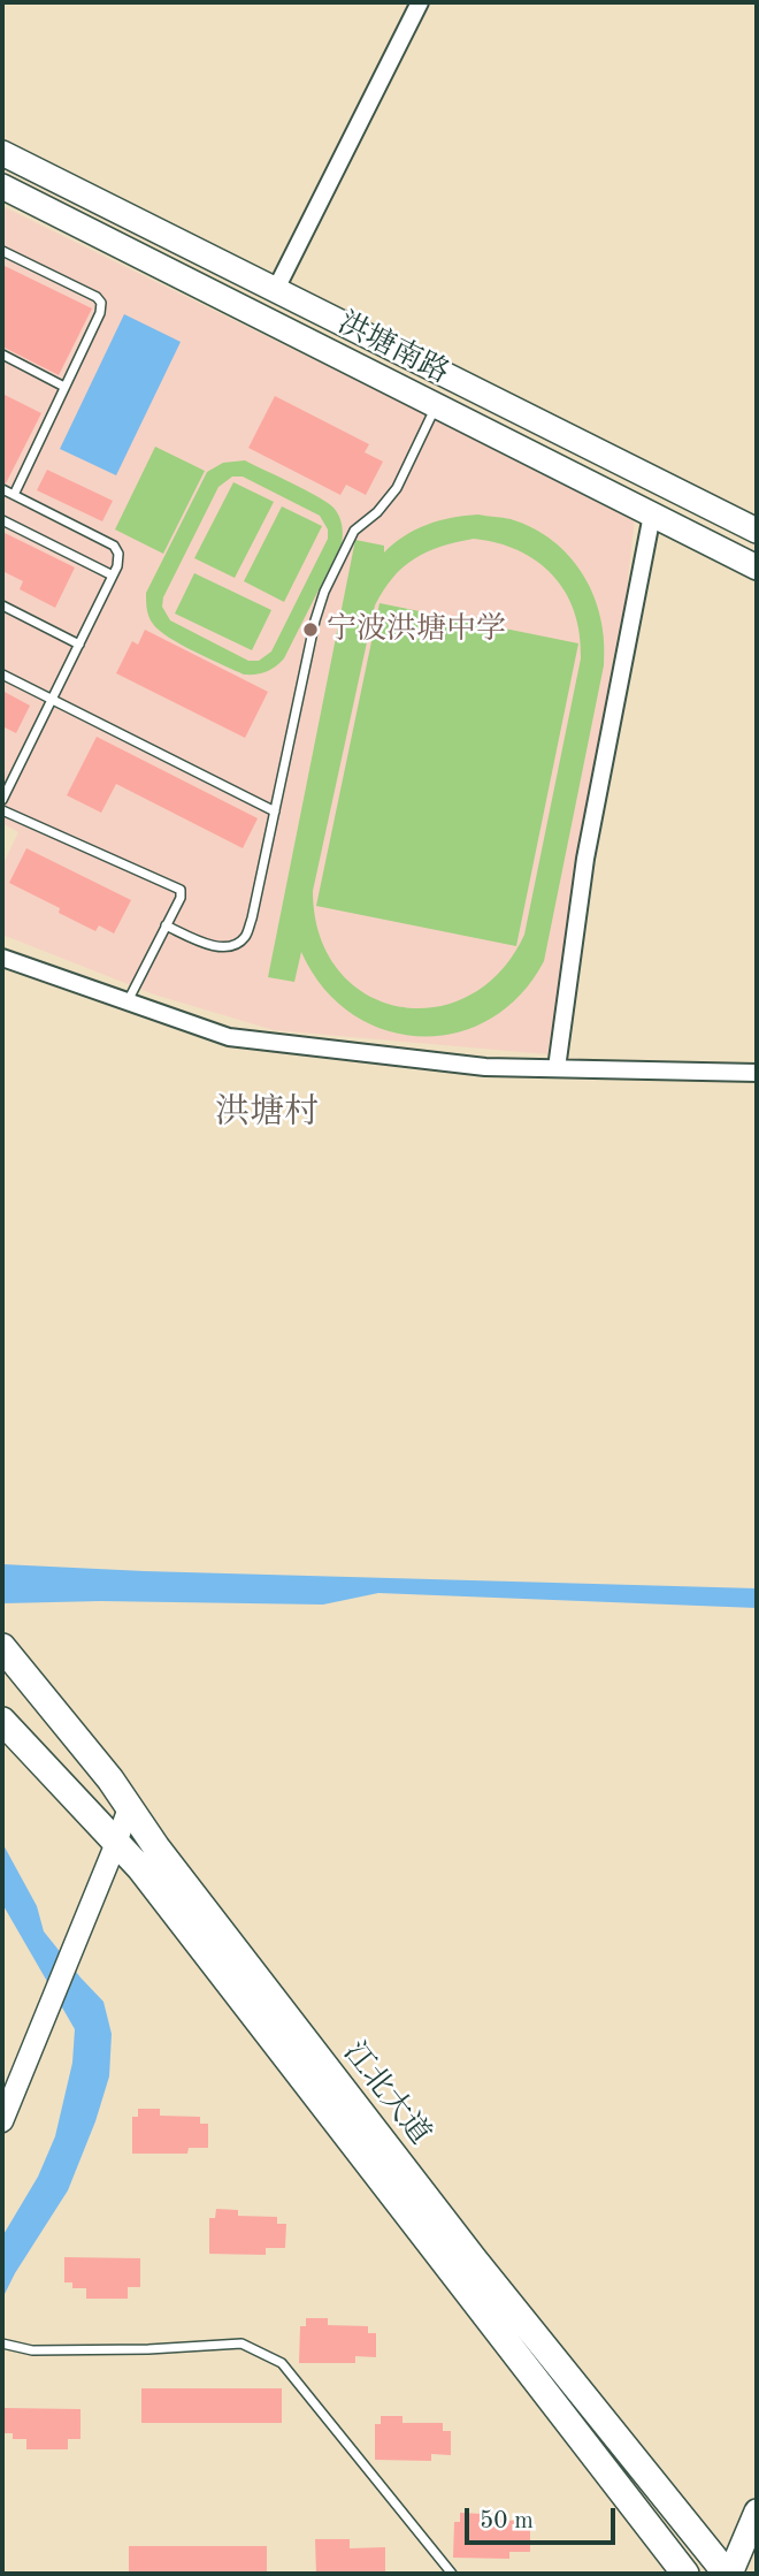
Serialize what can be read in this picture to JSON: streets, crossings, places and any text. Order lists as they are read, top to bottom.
{
  "streets": {
    "main road": ["洪塘南路", "江北大道"]
  },
  "districts": ["洪塘村"],
  "places": ["宁波洪塘中学"],
  "scale_bar": "50 m"
}
